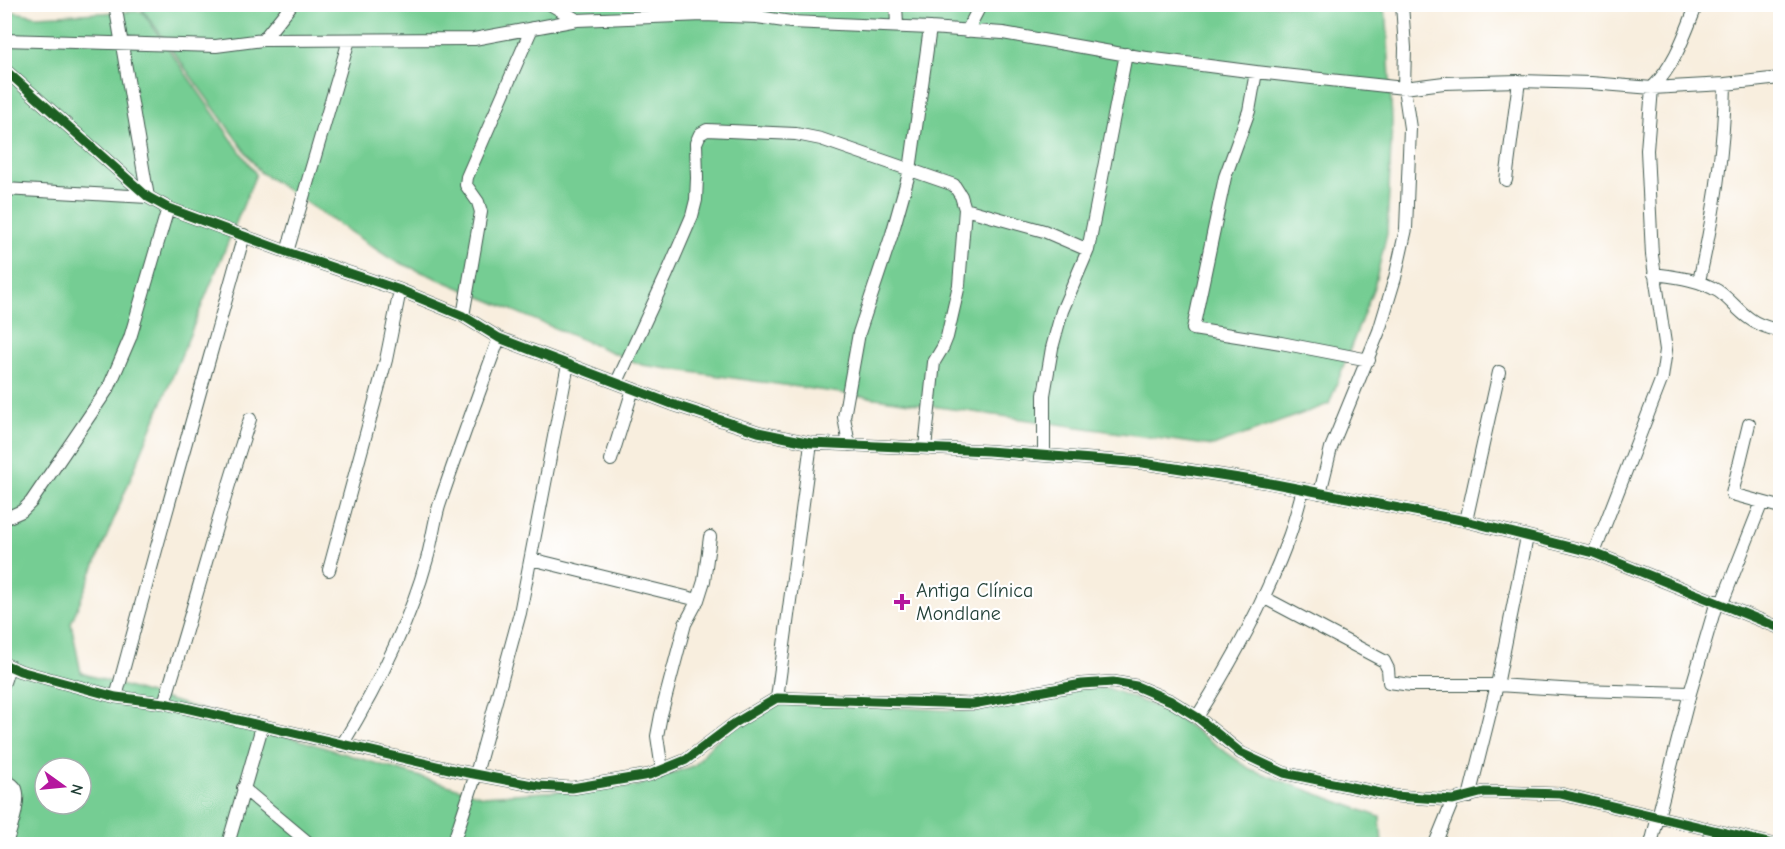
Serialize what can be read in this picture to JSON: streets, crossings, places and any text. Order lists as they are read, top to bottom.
{
  "places": {
    "health": ["Antiga Clínica Mondlane"]
  },
  "north": "right"
}
